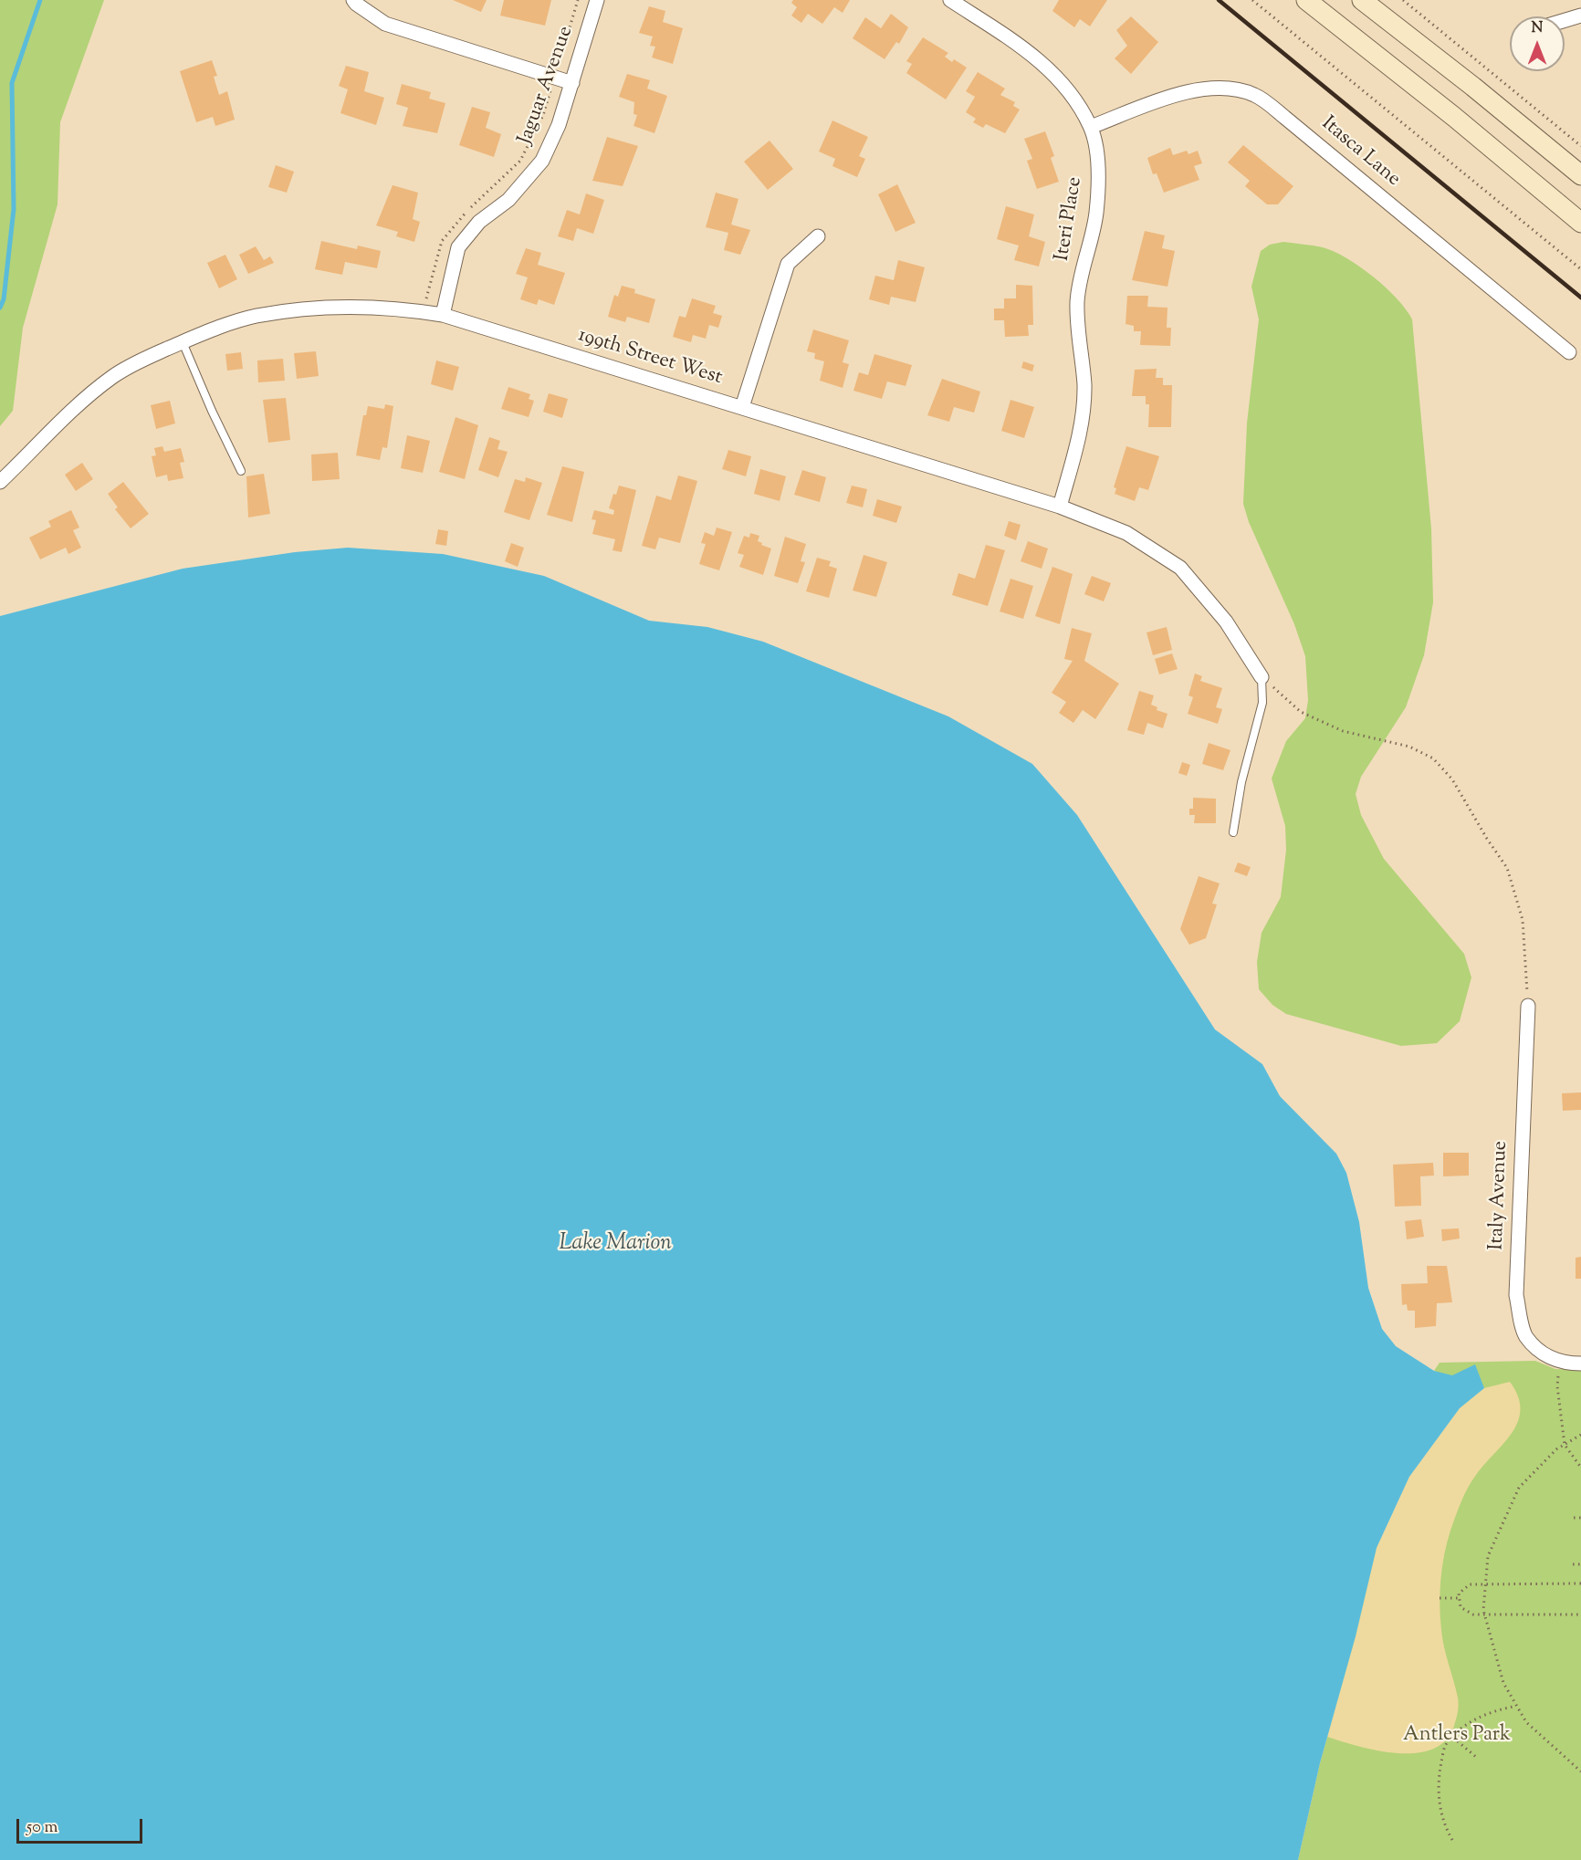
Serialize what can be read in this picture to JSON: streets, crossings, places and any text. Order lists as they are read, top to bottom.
{
  "streets": {
    "street": [
      "Jaguar Avenue",
      "Itasca Lane",
      "Iteri Place",
      "199th Street West",
      "Italy Avenue"
    ]
  },
  "crossings": [
    ["Jaguar Avenue", "199th Street West"],
    ["Itasca Lane", "Iteri Place"],
    ["Iteri Place", "199th Street West"]
  ],
  "water": ["Lake Marion"],
  "parks": ["Antlers Park"],
  "scale_bar": "50 m",
  "north": "top"
}
